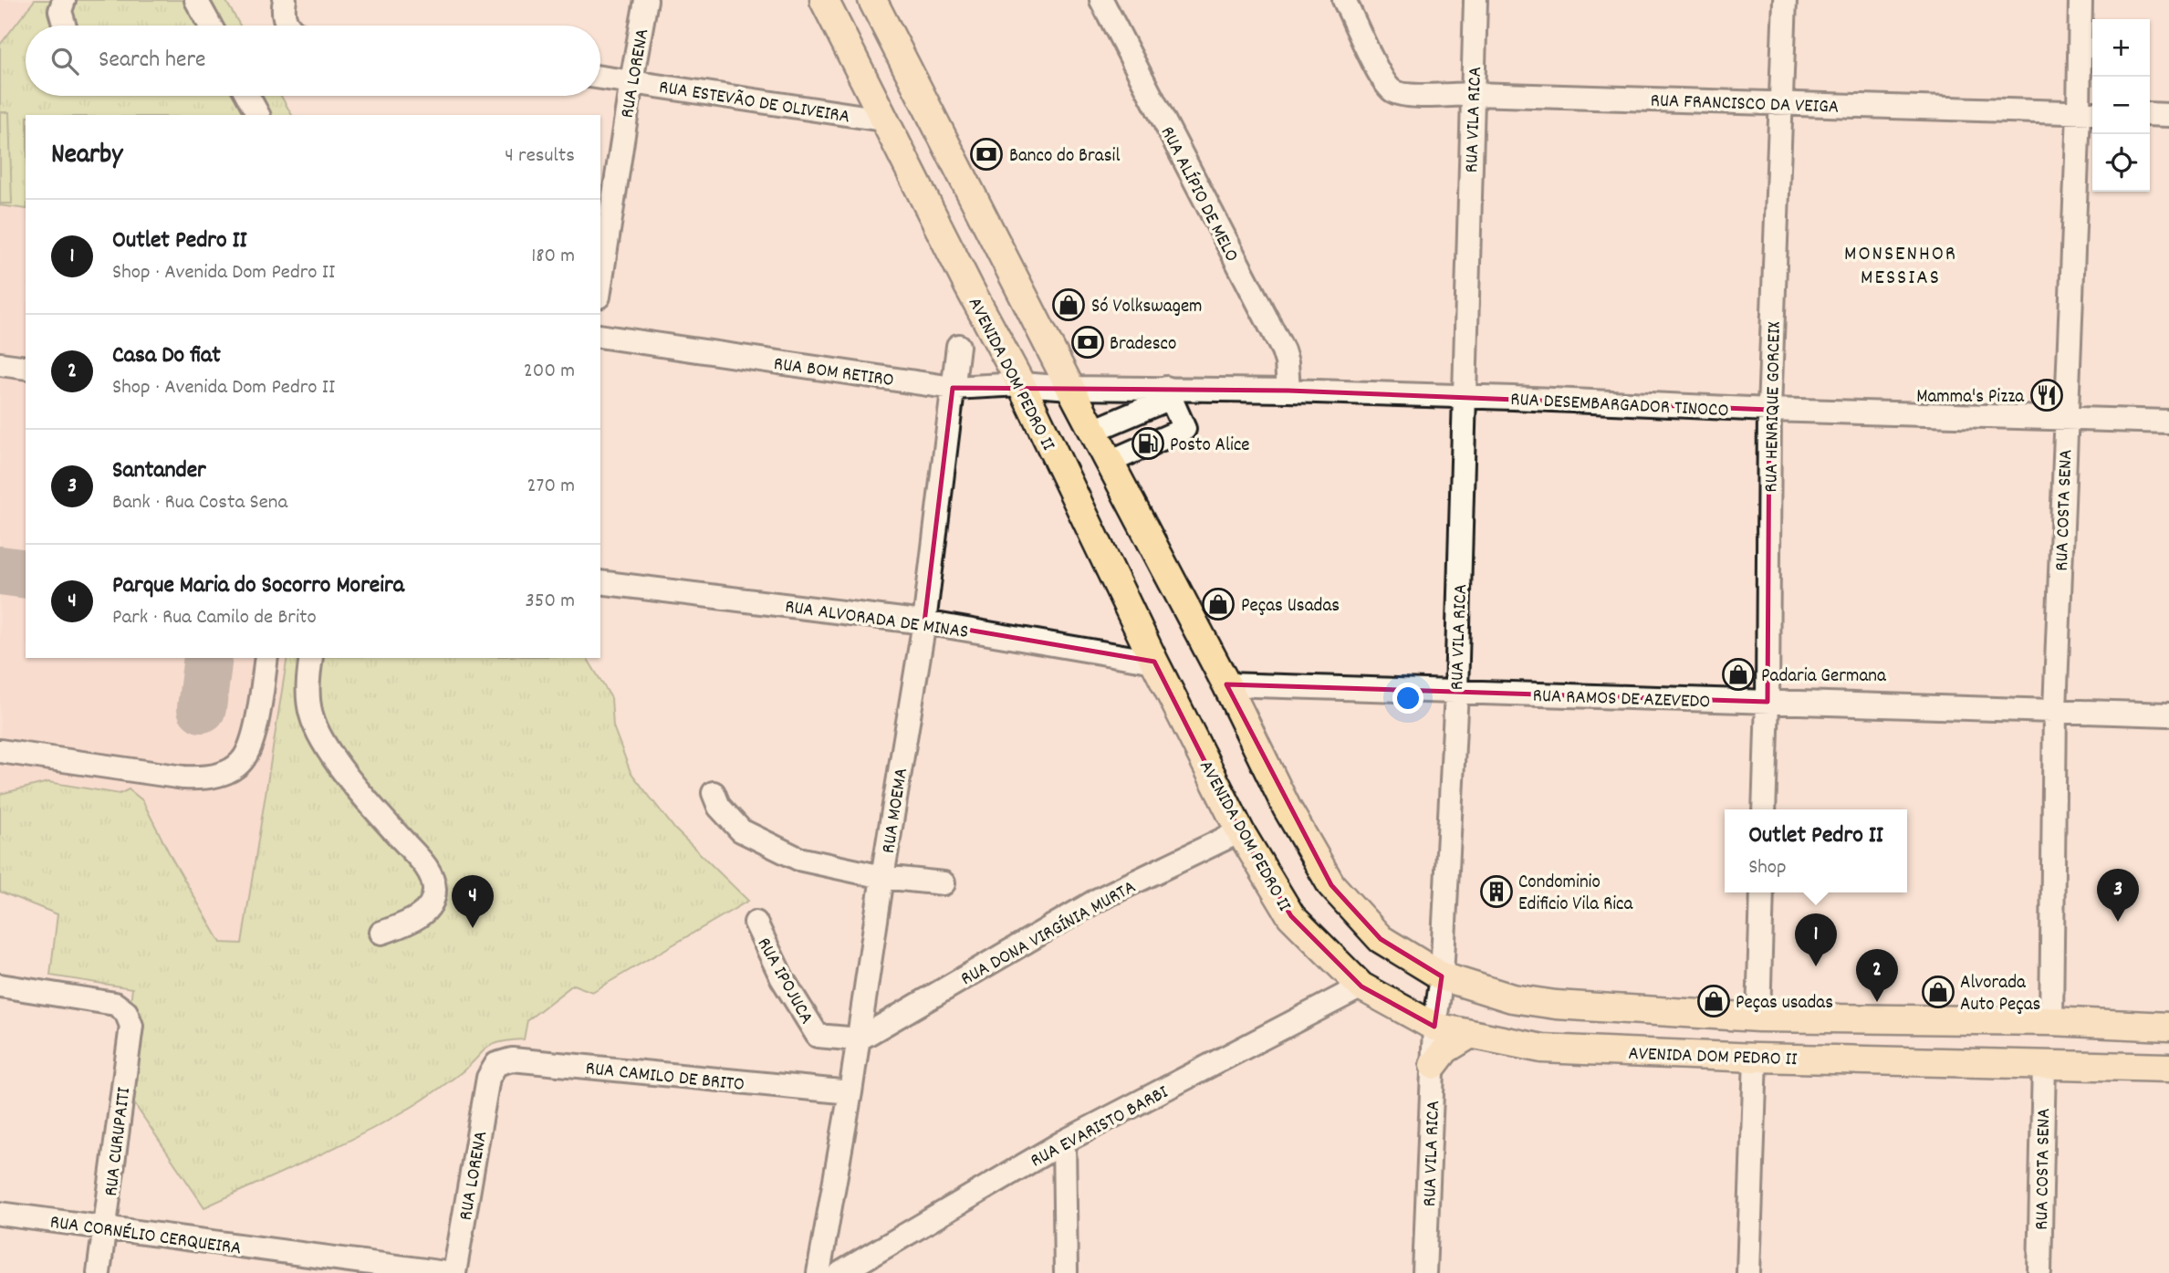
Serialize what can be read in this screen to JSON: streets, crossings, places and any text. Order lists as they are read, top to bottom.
{
  "streets": {
    "main road": ["AVENIDA DOM PEDRO II"],
    "street": [
      "RUA LORENA",
      "RUA ESTEVÃO DE OLIVEIRA",
      "RUA FRANCISCO DA VEIGA",
      "RUA VILA RICA",
      "RUA ALÍPIO DE MELO",
      "RUA BOM RETIRO",
      "RUA DESEMBARGADOR TINOCO",
      "RUA HENRIQUE GORCEIX",
      "RUA COSTA SENA",
      "RUA ALVORADA DE MINAS",
      "RUA RAMOS DE AZEVEDO",
      "RUA MOEMA",
      "RUA DONA VIRGÍNIA MURTA",
      "RUA IPOJUCA",
      "RUA CAMILO DE BRITO",
      "RUA EVARISTO BARBI",
      "RUA CURUPAITI",
      "RUA CORNÉLIO CERQUEIRA"
    ]
  },
  "crossings": [
    ["RUA LORENA", "RUA ESTEVÃO DE OLIVEIRA"],
    ["RUA LORENA", "RUA CAMILO DE BRITO"],
    ["RUA ESTEVÃO DE OLIVEIRA", "AVENIDA DOM PEDRO II"],
    ["RUA FRANCISCO DA VEIGA", "RUA VILA RICA"],
    ["RUA FRANCISCO DA VEIGA", "RUA HENRIQUE GORCEIX"],
    ["RUA FRANCISCO DA VEIGA", "RUA COSTA SENA"],
    ["RUA VILA RICA", "AVENIDA DOM PEDRO II"],
    ["RUA VILA RICA", "RUA DESEMBARGADOR TINOCO"],
    ["RUA VILA RICA", "RUA RAMOS DE AZEVEDO"],
    ["RUA ALÍPIO DE MELO", "RUA DESEMBARGADOR TINOCO"],
    ["RUA BOM RETIRO", "AVENIDA DOM PEDRO II"],
    ["RUA BOM RETIRO", "RUA DESEMBARGADOR TINOCO"],
    ["RUA BOM RETIRO", "RUA MOEMA"],
    ["AVENIDA DOM PEDRO II", "RUA DESEMBARGADOR TINOCO"],
    ["AVENIDA DOM PEDRO II", "RUA COSTA SENA"],
    ["AVENIDA DOM PEDRO II", "RUA ALVORADA DE MINAS"],
    ["AVENIDA DOM PEDRO II", "RUA RAMOS DE AZEVEDO"],
    ["AVENIDA DOM PEDRO II", "RUA DONA VIRGÍNIA MURTA"],
    ["AVENIDA DOM PEDRO II", "RUA EVARISTO BARBI"],
    ["RUA DESEMBARGADOR TINOCO", "RUA HENRIQUE GORCEIX"],
    ["RUA DESEMBARGADOR TINOCO", "RUA COSTA SENA"],
    ["RUA HENRIQUE GORCEIX", "RUA RAMOS DE AZEVEDO"],
    ["RUA COSTA SENA", "RUA RAMOS DE AZEVEDO"],
    ["RUA ALVORADA DE MINAS", "RUA MOEMA"],
    ["RUA MOEMA", "RUA DONA VIRGÍNIA MURTA"],
    ["RUA MOEMA", "RUA IPOJUCA"],
    ["RUA MOEMA", "RUA CAMILO DE BRITO"],
    ["RUA DONA VIRGÍNIA MURTA", "RUA IPOJUCA"],
    ["RUA CURUPAITI", "RUA CORNÉLIO CERQUEIRA"]
  ],
  "districts": ["MONSENHOR MESSIAS"],
  "places": {
    "bank": ["Banco do Brasil", "Bradesco"],
    "shop": [
      "Só Volkswagem",
      "Peças Usadas",
      "Padaria Germana",
      "Alvorada Auto Peças",
      "Peças usadas"
    ],
    "restaurant": ["Mamma's Pizza"],
    "fuel station": ["Posto Alice"],
    "building": ["Condominio Edificio Vila Rica"]
  },
  "page": {
    "map_buttons": ["+", "−"],
    "search": "Search here",
    "heading": ["Nearby", "4 results"],
    "list": [
      {
        "mark": "1",
        "name": "Outlet Pedro II",
        "note": "Shop · Avenida Dom Pedro II",
        "value": "180 m"
      },
      {
        "mark": "2",
        "name": "Casa Do fiat",
        "note": "Shop · Avenida Dom Pedro II",
        "value": "200 m"
      },
      {
        "mark": "3",
        "name": "Santander",
        "note": "Bank · Rua Costa Sena",
        "value": "270 m"
      },
      {
        "mark": "4",
        "name": "Parque Maria do Socorro Moreira",
        "note": "Park · Rua Camilo de Brito",
        "value": "350 m"
      }
    ],
    "popup": ["Outlet Pedro II", "Shop"],
    "pins": [
      "3",
      "4",
      "1",
      "2"
    ]
  }
}
